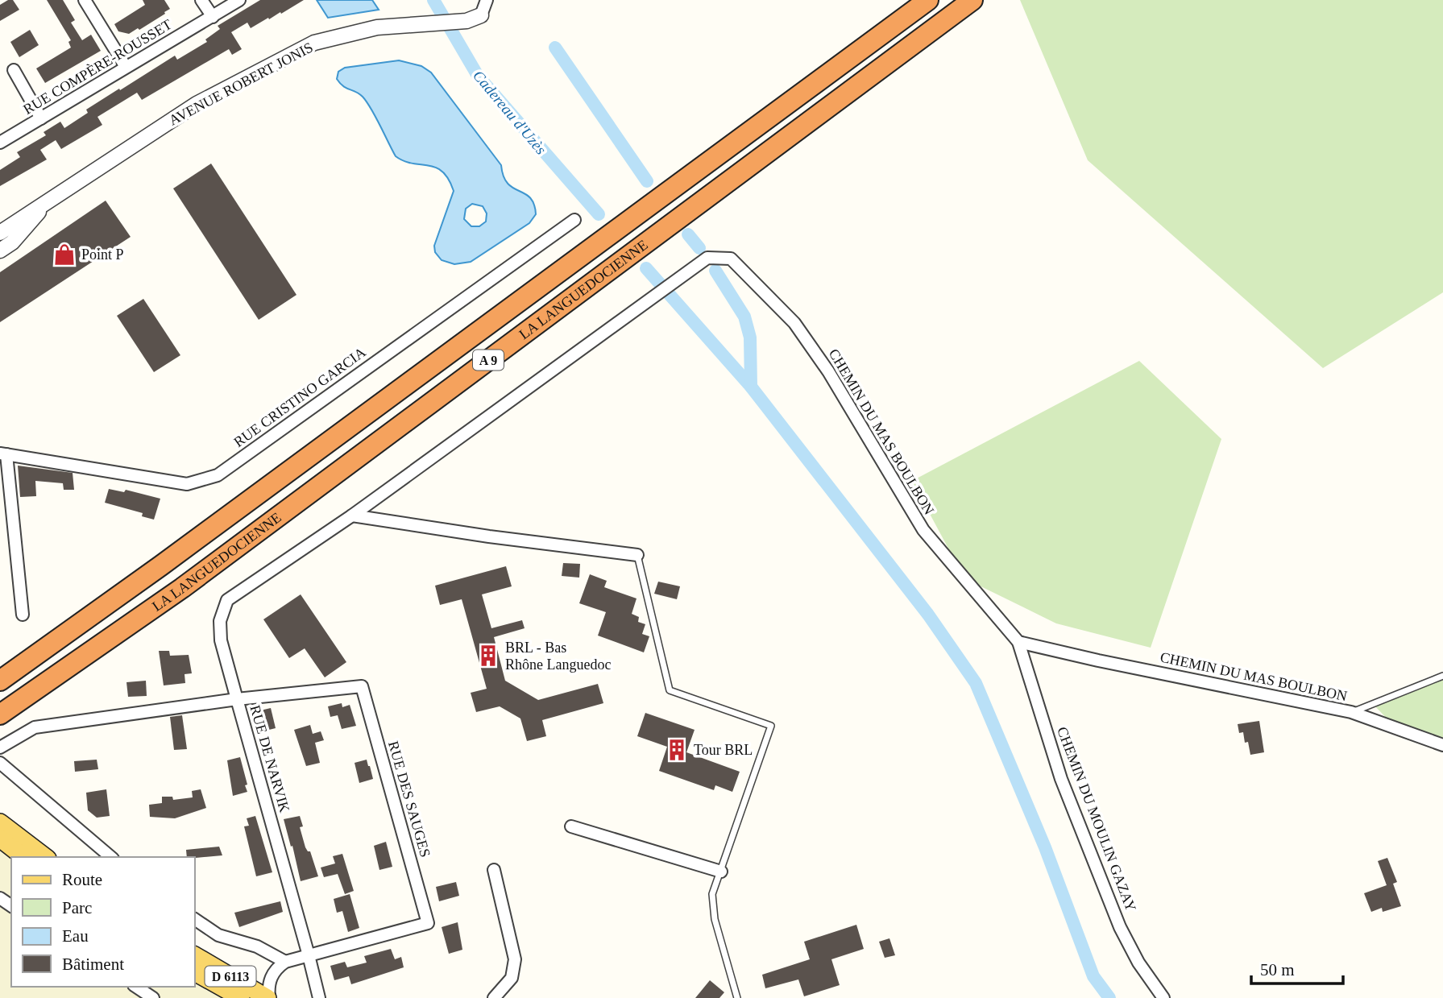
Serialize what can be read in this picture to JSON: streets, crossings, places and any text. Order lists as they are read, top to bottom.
{
  "streets": {
    "highway": ["LA LANGUEDOCIENNE", "A 9"],
    "main road": ["D 6113"],
    "street": [
      "RUE COMPÈRE-ROUSSET",
      "AVENUE ROBERT JONIS",
      "RUE CRISTINO GARCIA",
      "CHEMIN DU MAS BOULBON",
      "RUE DE NARVIK",
      "RUE DES SAUGES",
      "CHEMIN DU MOULIN GAZAY"
    ]
  },
  "crossings": [
    ["CHEMIN DU MAS BOULBON", "RUE DE NARVIK"],
    ["CHEMIN DU MAS BOULBON", "RUE DES SAUGES"],
    ["CHEMIN DU MAS BOULBON", "CHEMIN DU MOULIN GAZAY"],
    ["RUE DE NARVIK", "RUE DES SAUGES"]
  ],
  "water": ["Cadereau d'Uzès"],
  "places": {
    "shop": ["Point P"],
    "building": ["BRL - Bas Rhône Languedoc", "Tour BRL"]
  },
  "legend": [
    "Route",
    "Parc",
    "Eau",
    "Bâtiment"
  ],
  "scale_bar": "50 m"
}
